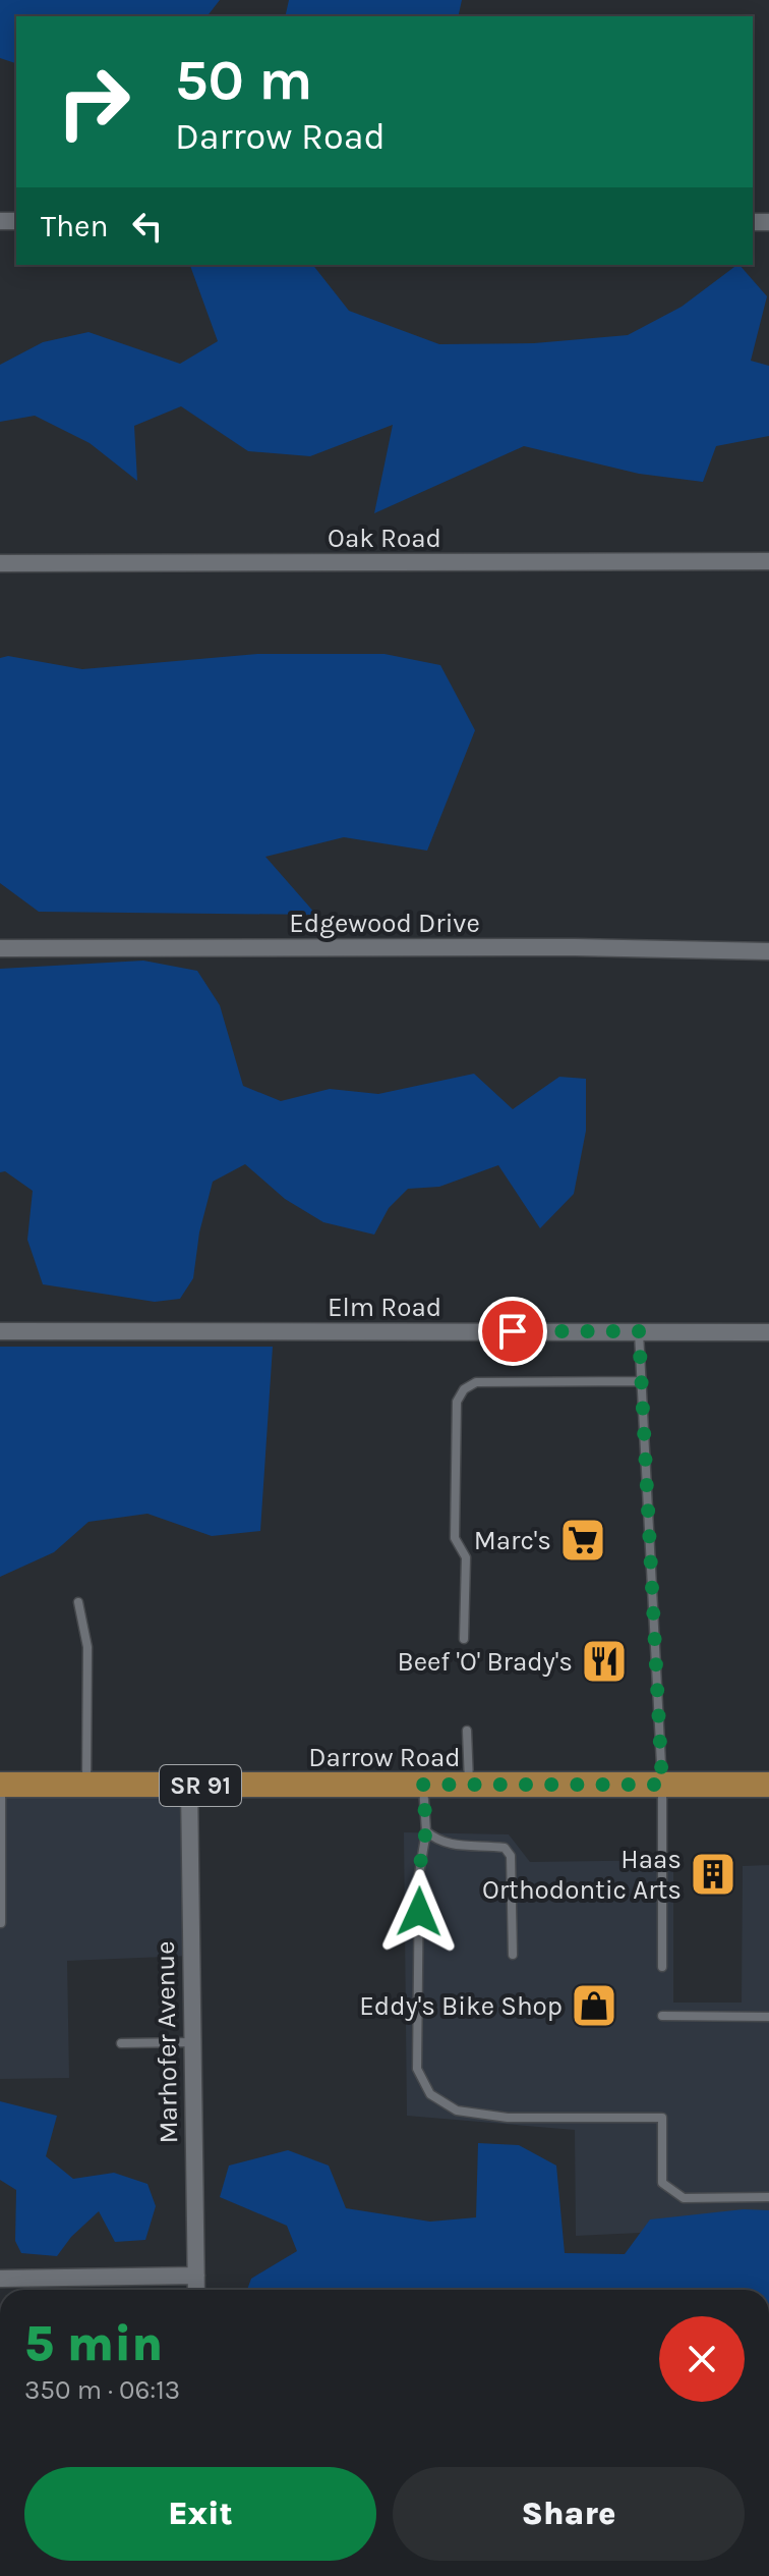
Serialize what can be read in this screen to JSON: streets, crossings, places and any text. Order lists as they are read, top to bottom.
{
  "streets": {
    "main road": ["Darrow Road", "SR 91"],
    "street": [
      "Oak Road",
      "Edgewood Drive",
      "Elm Road",
      "Marhofer Avenue"
    ]
  },
  "crossings": [
    ["Darrow Road", "Marhofer Avenue"]
  ],
  "places": {
    "supermarket": ["Marc's"],
    "restaurant": ["Beef 'O' Brady's"],
    "building": ["Haas Orthodontic Arts"],
    "shop": ["Eddy's Bike Shop"]
  },
  "page": {
    "turn": ["50 m", "Darrow Road"],
    "then": "Then",
    "heading": ["5 min", "350 m · 06:13"],
    "buttons": ["Exit", "Share"]
  }
}
